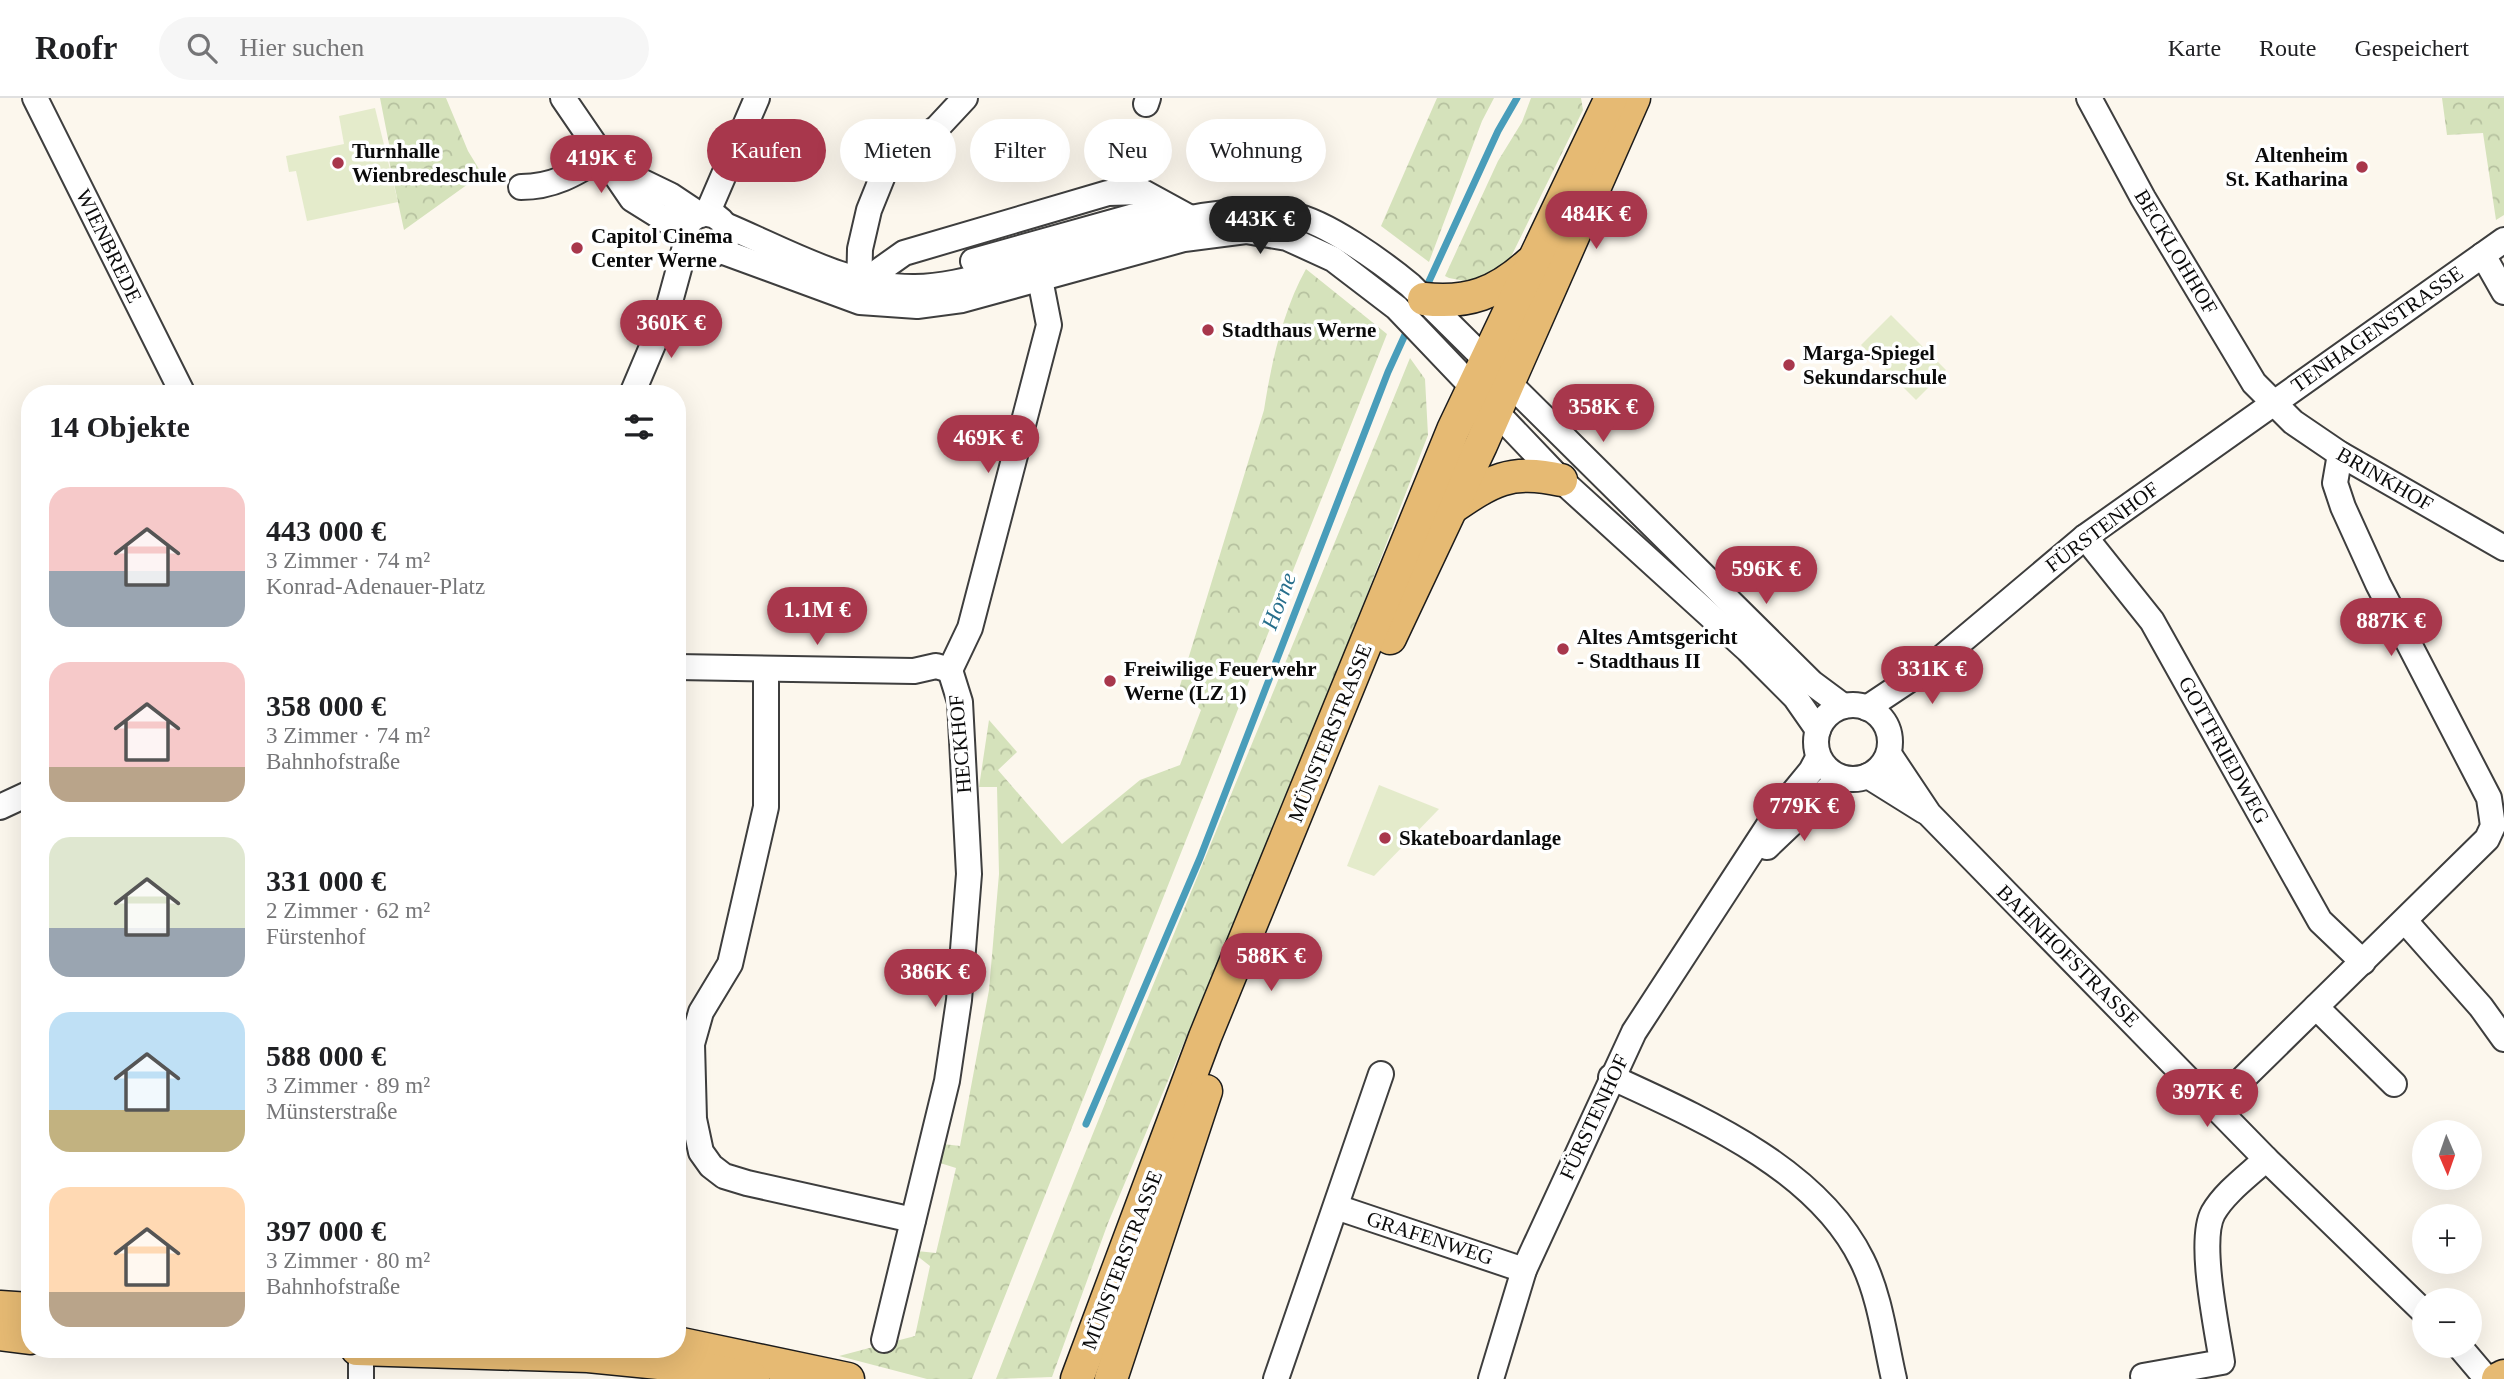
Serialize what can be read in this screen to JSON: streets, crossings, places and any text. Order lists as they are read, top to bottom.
{
  "streets": {
    "main road": ["MÜNSTERSTRASSE"],
    "street": [
      "WIENBREDE",
      "BECKLOHHOF",
      "TENHAGENSTRASSE",
      "BRINKHOF",
      "FÜRSTENHOF",
      "HECKHOF",
      "GOTTFRIEDWEG",
      "BAHNHOFSTRASSE",
      "GRAFENWEG"
    ]
  },
  "crossings": [
    ["BECKLOHHOF", "TENHAGENSTRASSE"],
    ["BECKLOHHOF", "BRINKHOF"],
    ["BECKLOHHOF", "FÜRSTENHOF"],
    ["TENHAGENSTRASSE", "BRINKHOF"],
    ["TENHAGENSTRASSE", "FÜRSTENHOF"],
    ["BRINKHOF", "FÜRSTENHOF"],
    ["FÜRSTENHOF", "GOTTFRIEDWEG"],
    ["FÜRSTENHOF", "BAHNHOFSTRASSE"],
    ["FÜRSTENHOF", "GRAFENWEG"],
    ["MÜNSTERSTRASSE", "BAHNHOFSTRASSE"]
  ],
  "water": ["Horne"],
  "places": [
    "Turnhalle Wienbredeschule",
    "Altenheim St. Katharina",
    "Capitol Cinema Center Werne",
    "Stadthaus Werne",
    "Marga-Spiegel Sekundarschule",
    "Altes Amtsgericht - Stadthaus II",
    "Freiwilige Feuerwehr Werne (LZ 1)",
    "Skateboardanlage"
  ],
  "north": "bottom",
  "page": {
    "header": "Roofr",
    "search": "Hier suchen",
    "nav": ["Karte", "Route", "Gespeichert"],
    "chip": [
      "Kaufen",
      "Mieten",
      "Filter",
      "Neu",
      "Wohnung"
    ],
    "price": [
      "419K €",
      "484K €",
      "443K €",
      "360K €",
      "358K €",
      "469K €",
      "596K €",
      "1.1M €",
      "887K €",
      "331K €",
      "779K €",
      "588K €",
      "386K €",
      "397K €"
    ],
    "heading": "14 Objekte",
    "list": [
      {
        "name": "443 000 €",
        "note": "3 Zimmer · 74 m² · Konrad-Adenauer-Platz"
      },
      {
        "name": "358 000 €",
        "note": "3 Zimmer · 74 m² · Bahnhofstraße"
      },
      {
        "name": "331 000 €",
        "note": "2 Zimmer · 62 m² · Fürstenhof"
      },
      {
        "name": "588 000 €",
        "note": "3 Zimmer · 89 m² · Münsterstraße"
      },
      {
        "name": "397 000 €",
        "note": "3 Zimmer · 80 m² · Bahnhofstraße"
      }
    ],
    "map_buttons": ["+", "−"]
  }
}
